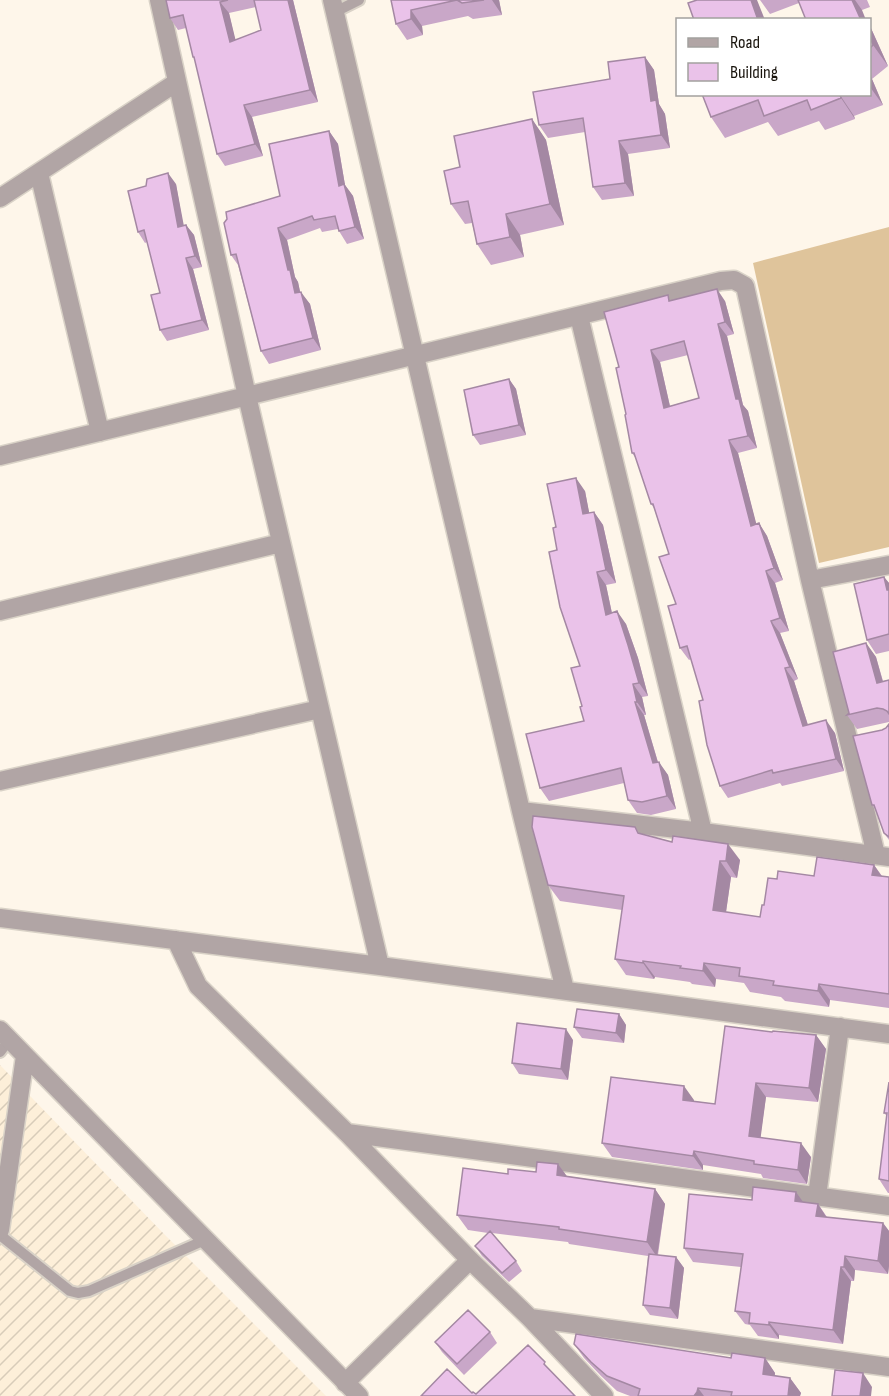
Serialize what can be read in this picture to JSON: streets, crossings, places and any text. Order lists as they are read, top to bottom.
{
  "legend": ["Road", "Building"]
}
